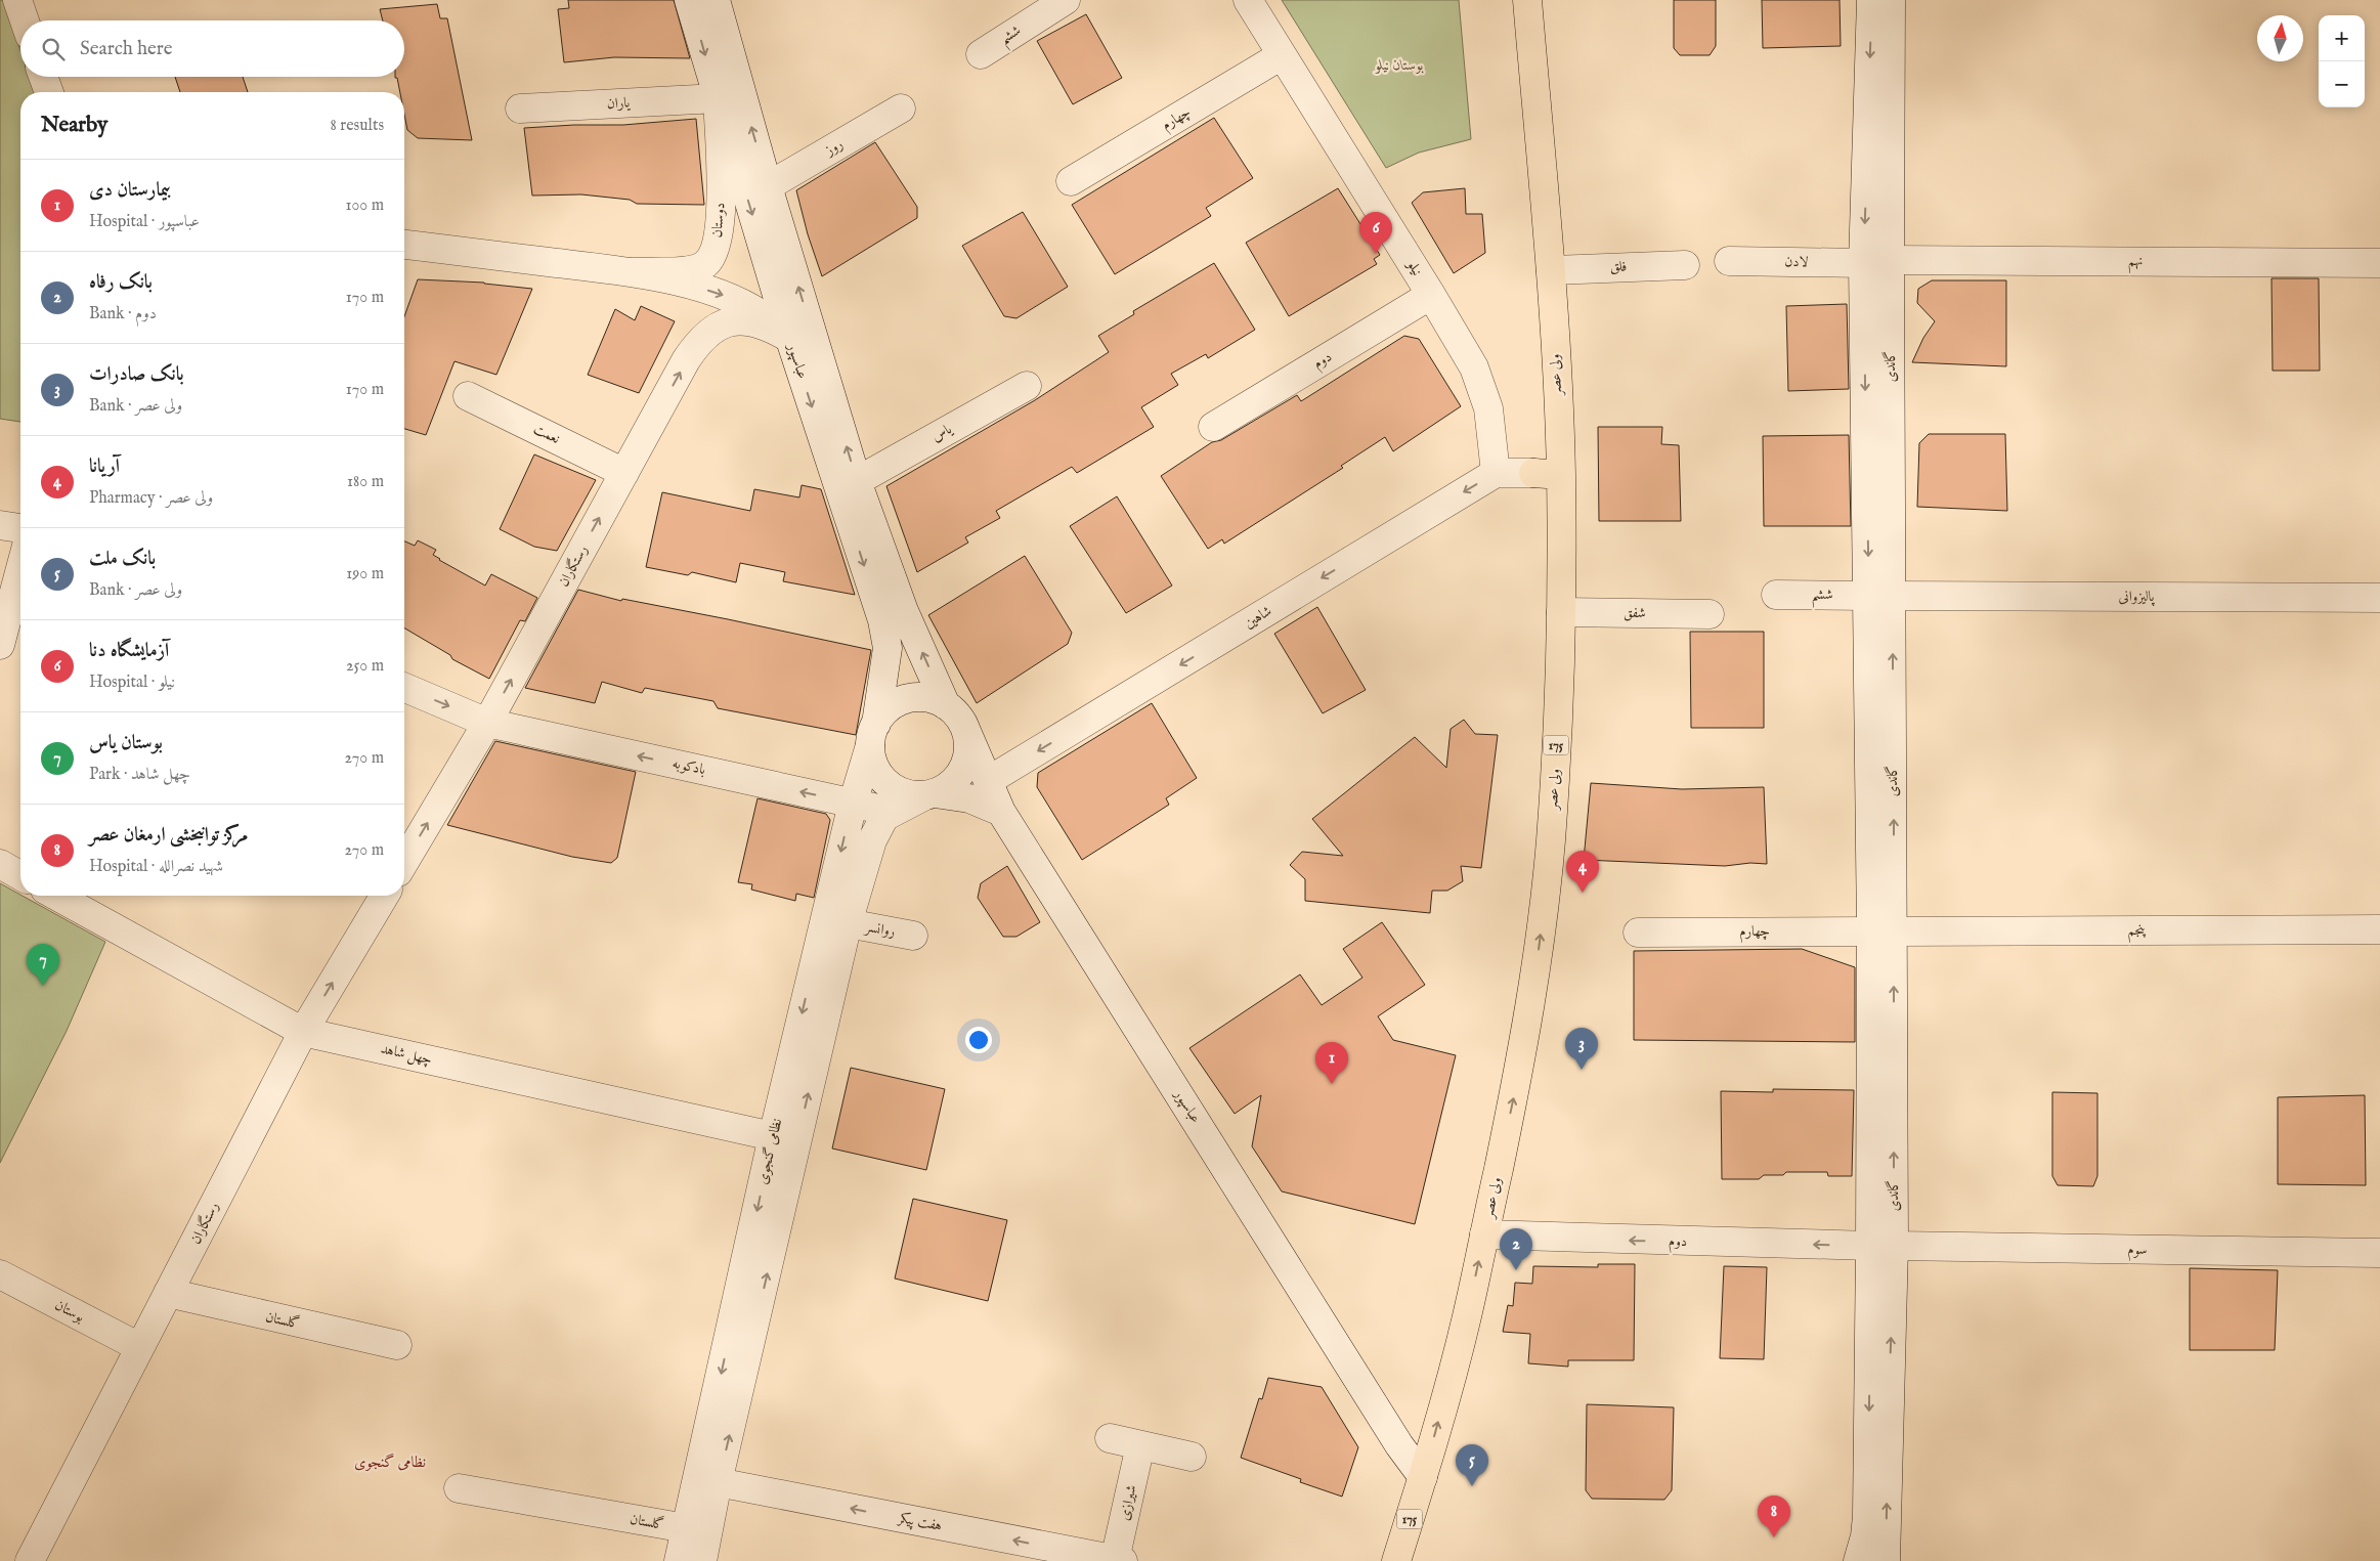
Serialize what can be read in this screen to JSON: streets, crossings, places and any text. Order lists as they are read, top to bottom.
{
  "streets": {
    "main road": ["ولی عصر", "175"],
    "street": [
      "ششم",
      "یاران",
      "چهارم",
      "روز",
      "دوستان",
      "نهم",
      "لادن",
      "فلق",
      "نیلو",
      "دوم",
      "عباسپور",
      "گاندی",
      "یاس",
      "نعمت",
      "رستگاران",
      "پالیزوانی",
      "شفق",
      "شاهین",
      "بادکوبه",
      "روانسر",
      "پنجم",
      "چهل شاهد",
      "نظامی گنجوی",
      "سوم",
      "بوستان",
      "گلستان",
      "شیرازی",
      "هفت پیکر"
    ]
  },
  "crossings": [
    ["ششم", "گاندی"],
    ["ششم", "پالیزوانی"],
    ["یاران", "دوستان"],
    ["یاران", "عباسپور"],
    ["چهارم", "نیلو"],
    ["چهارم", "گاندی"],
    ["چهارم", "پنجم"],
    ["روز", "عباسپور"],
    ["دوستان", "عباسپور"],
    ["دوستان", "رستگاران"],
    ["نهم", "لادن"],
    ["نهم", "گاندی"],
    ["لادن", "گاندی"],
    ["فلق", "ولی عصر"],
    ["نیلو", "دوم"],
    ["نیلو", "شاهین"],
    ["دوم", "گاندی"],
    ["دوم", "ولی عصر"],
    ["دوم", "سوم"],
    ["عباسپور", "ولی عصر"],
    ["عباسپور", "یاس"],
    ["عباسپور", "رستگاران"],
    ["عباسپور", "شاهین"],
    ["عباسپور", "نظامی گنجوی"],
    ["گاندی", "پالیزوانی"],
    ["گاندی", "پنجم"],
    ["گاندی", "سوم"],
    ["ولی عصر", "شفق"],
    ["نعمت", "رستگاران"],
    ["رستگاران", "بادکوبه"],
    ["رستگاران", "چهل شاهد"],
    ["رستگاران", "بوستان"],
    ["رستگاران", "گلستان"],
    ["بادکوبه", "نظامی گنجوی"],
    ["روانسر", "نظامی گنجوی"],
    ["چهل شاهد", "نظامی گنجوی"],
    ["نظامی گنجوی", "گلستان"],
    ["نظامی گنجوی", "هفت پیکر"],
    ["شیرازی", "هفت پیکر"]
  ],
  "one_way": [
    "دوم",
    "ولی عصر",
    "رستگاران",
    "شاهین",
    "هفت پیکر"
  ],
  "districts": ["نظامی گنجوی"],
  "parks": ["بوستان نیلو"],
  "north": "top",
  "page": {
    "map_buttons": ["+", "−"],
    "search": "Search here",
    "heading": ["Nearby", "8 results"],
    "list": [
      {
        "mark": "1",
        "name": "بیمارستان دی",
        "note": "Hospital · عباسپور",
        "value": "100 m"
      },
      {
        "mark": "2",
        "name": "بانک رفاه",
        "note": "Bank · دوم",
        "value": "170 m"
      },
      {
        "mark": "3",
        "name": "بانک صادرات",
        "note": "Bank · ولی عصر",
        "value": "170 m"
      },
      {
        "mark": "4",
        "name": "آریانا",
        "note": "Pharmacy · ولی عصر",
        "value": "180 m"
      },
      {
        "mark": "5",
        "name": "بانک ملت",
        "note": "Bank · ولی عصر",
        "value": "190 m"
      },
      {
        "mark": "6",
        "name": "آزمایشگاه دنا",
        "note": "Hospital · نیلو",
        "value": "250 m"
      },
      {
        "mark": "7",
        "name": "بوستان یاس",
        "note": "Park · چهل شاهد",
        "value": "270 m"
      },
      {
        "mark": "8",
        "name": "مرکز توانبخشی ارمغان عصر",
        "note": "Hospital · شهید نصرالله",
        "value": "270 m"
      }
    ],
    "pins": [
      "6",
      "4",
      "7",
      "3",
      "1",
      "2",
      "5",
      "8"
    ]
  }
}
